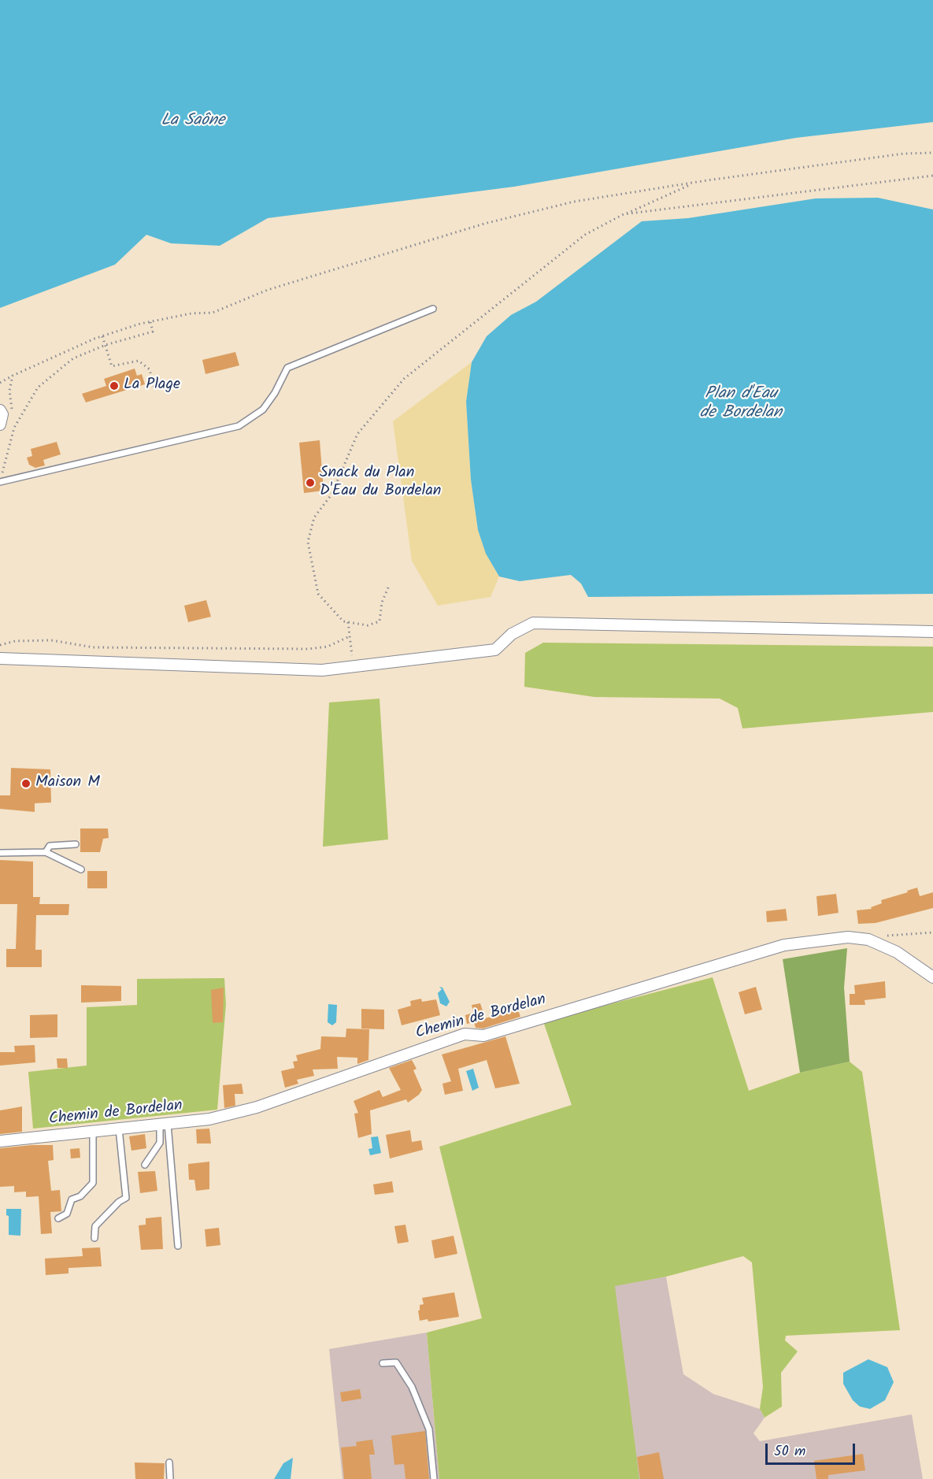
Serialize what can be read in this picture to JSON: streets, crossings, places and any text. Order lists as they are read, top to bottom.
{
  "streets": {
    "street": ["Chemin de Bordelan"]
  },
  "water": ["La Saône", "Plan d'Eau de Bordelan"],
  "places": ["La Plage", "Snack du Plan D'Eau du Bordelan", "Maison M"],
  "scale_bar": "50 m"
}
